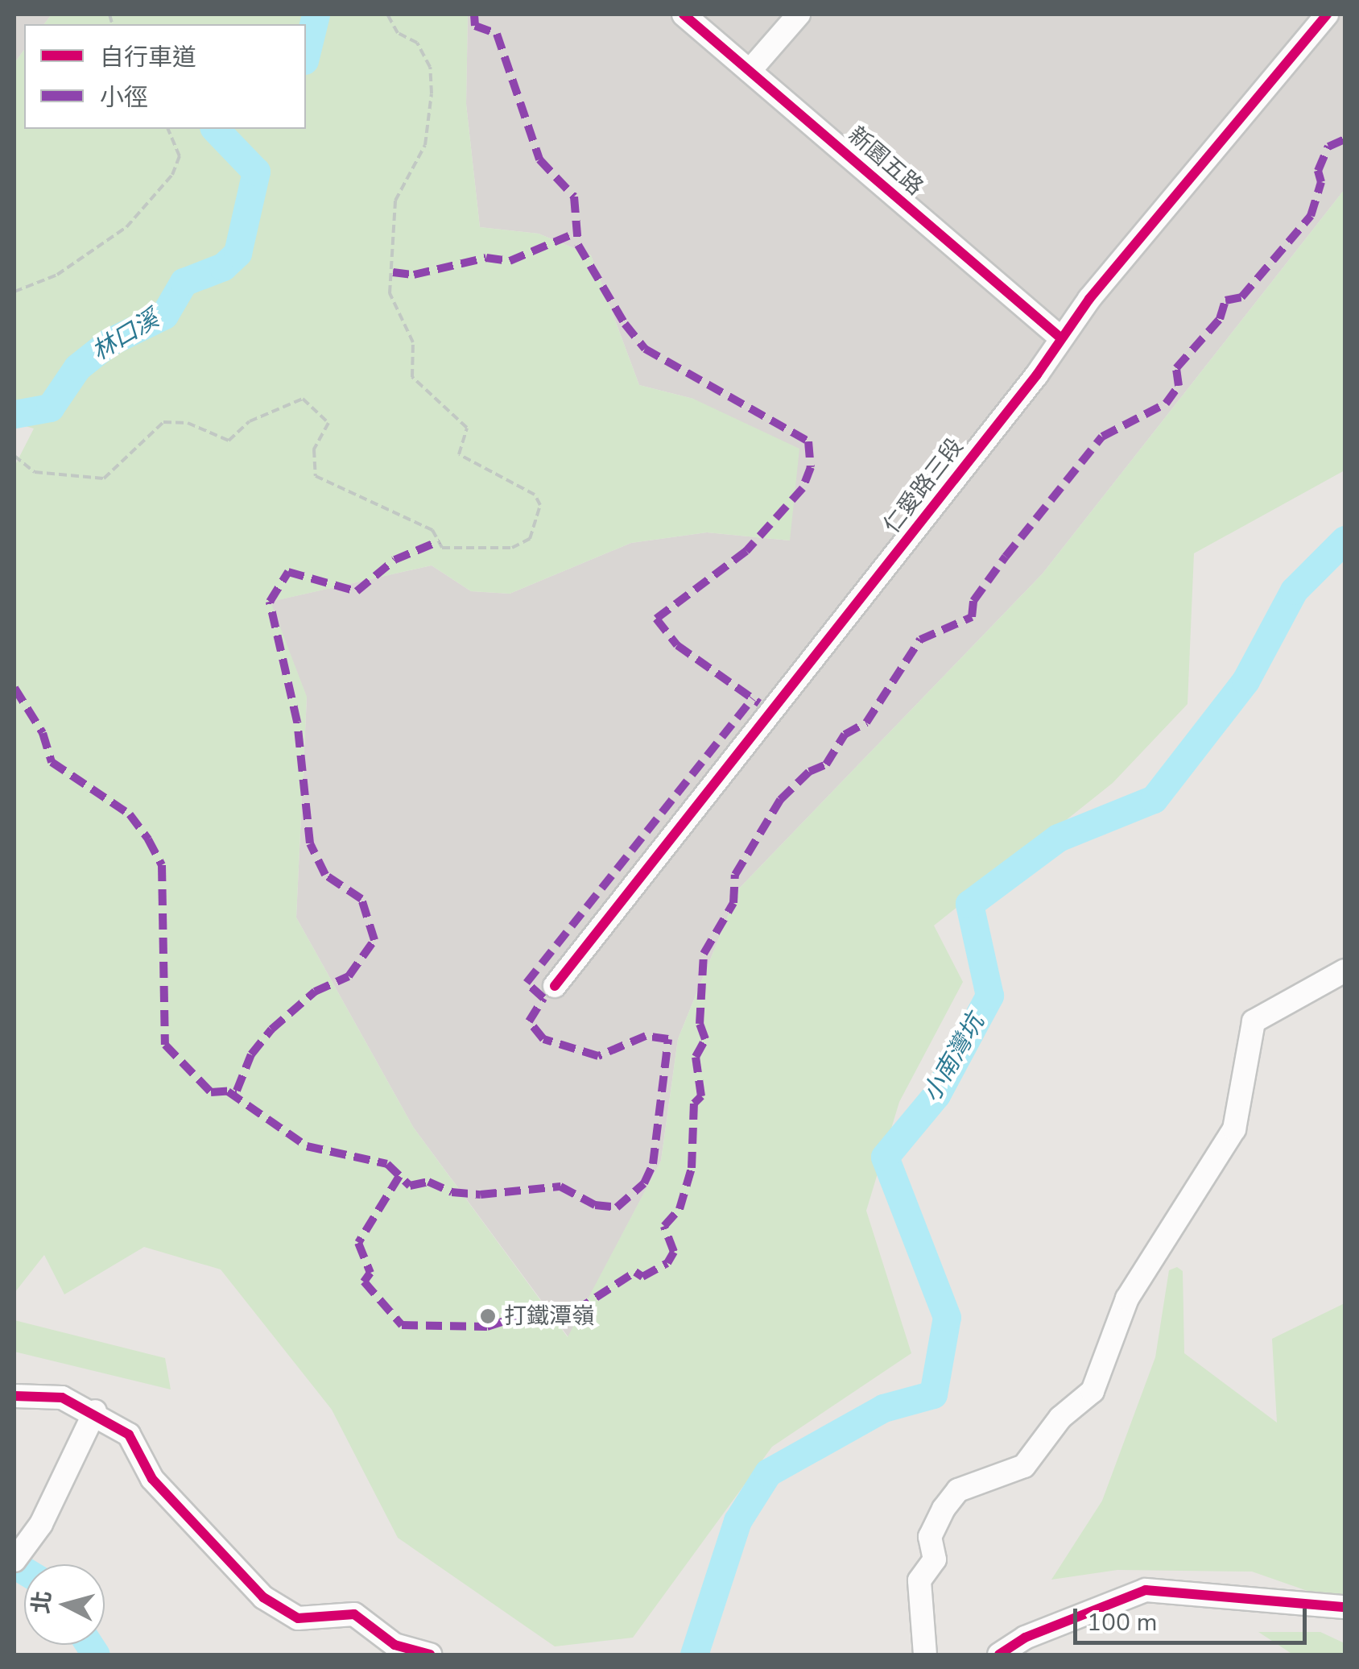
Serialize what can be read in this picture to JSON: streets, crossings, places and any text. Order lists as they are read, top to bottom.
{
  "streets": {
    "street": ["新園五路", "仁愛路三段"]
  },
  "crossings": [
    ["新園五路", "仁愛路三段"]
  ],
  "water": ["林口溪", "小南灣坑"],
  "places": ["打鐵潭嶺"],
  "legend": ["自行車道", "小徑"],
  "scale_bar": "100 m",
  "north": "left"
}
